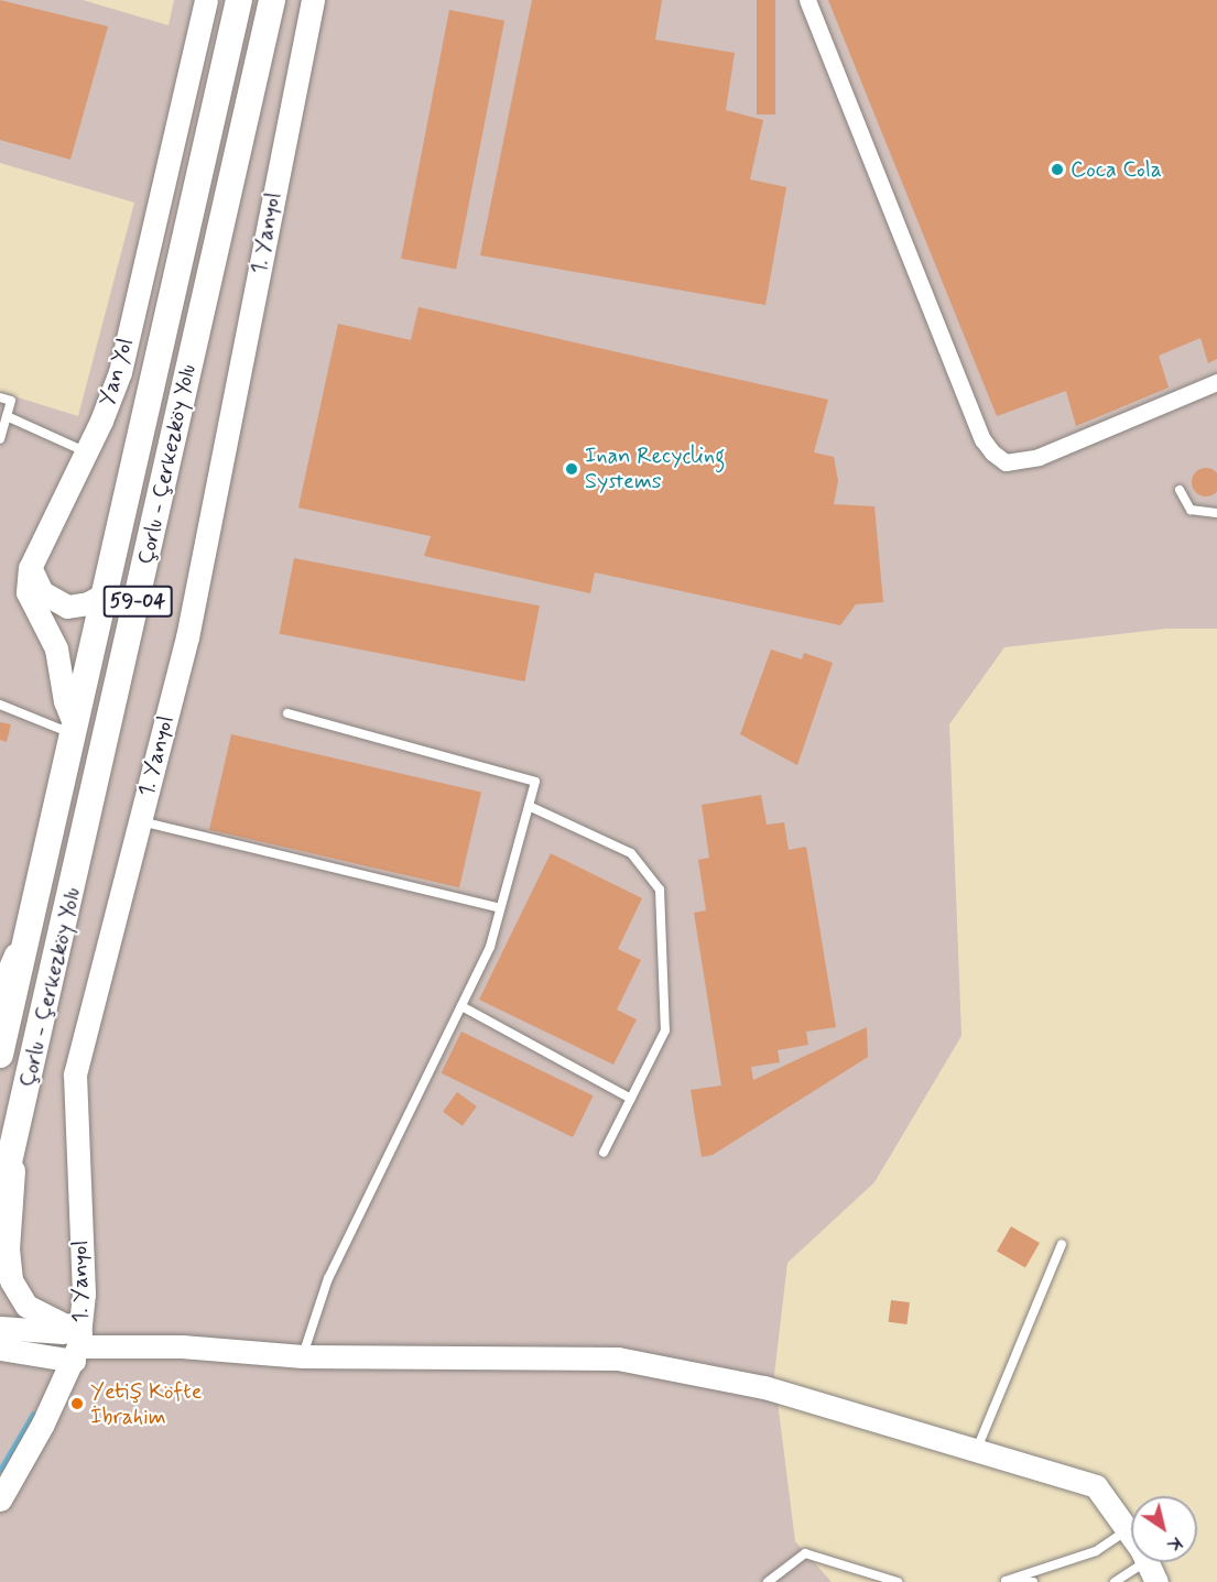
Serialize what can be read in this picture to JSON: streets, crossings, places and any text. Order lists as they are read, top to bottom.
{
  "streets": {
    "main road": [
      "1. Yanyol",
      "Yan Yol",
      "Çorlu - Çerkezköy Yolu",
      "59-04"
    ]
  },
  "crossings": [
    ["Yan Yol", "Çorlu - Çerkezköy Yolu"]
  ],
  "places": ["Coca Cola", "Inan Recycling Systems", "Yetiş Köfte İbrahim"],
  "north": "bottom right"
}
